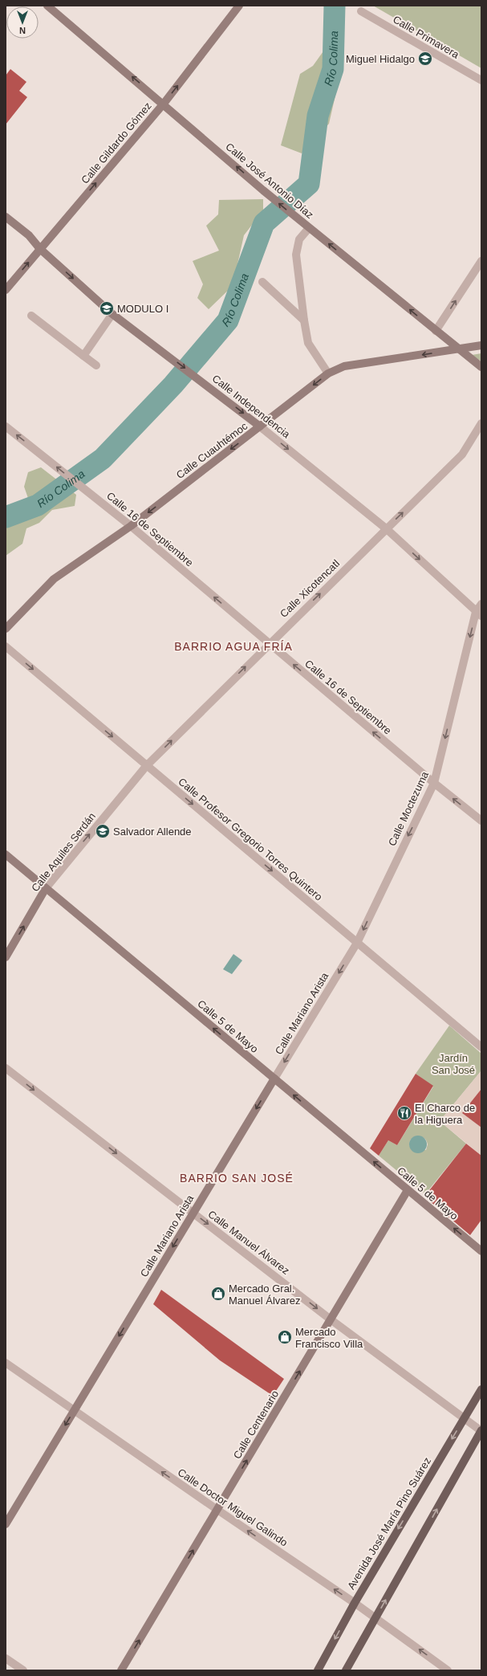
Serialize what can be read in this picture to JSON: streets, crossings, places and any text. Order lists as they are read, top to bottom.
{
  "streets": {
    "main road": ["Avenida José María Pino Suárez"],
    "street": [
      "Calle Primavera",
      "Calle Gildardo Gómez",
      "Calle José Antonio Díaz",
      "Calle Independencia",
      "Calle Cuauhtémoc",
      "Calle 16 de Septiembre",
      "Calle Xicotencatl",
      "Calle Moctezuma",
      "Calle Profesor Gregorio Torres Quintero",
      "Calle Aquiles Serdán",
      "Calle Mariano Arista",
      "Calle 5 de Mayo",
      "Calle Manuel Álvarez",
      "Calle Centenario",
      "Calle Doctor Miguel Galindo"
    ]
  },
  "crossings": [
    ["Calle Gildardo Gómez", "Calle José Antonio Díaz"],
    ["Calle Gildardo Gómez", "Calle Independencia"],
    ["Calle José Antonio Díaz", "Calle Cuauhtémoc"],
    ["Calle Independencia", "Calle Cuauhtémoc"],
    ["Calle Independencia", "Calle Xicotencatl"],
    ["Calle Independencia", "Calle Moctezuma"],
    ["Calle Cuauhtémoc", "Calle 16 de Septiembre"],
    ["Calle 16 de Septiembre", "Calle Xicotencatl"],
    ["Calle 16 de Septiembre", "Calle Moctezuma"],
    ["Calle Xicotencatl", "Calle Profesor Gregorio Torres Quintero"],
    ["Calle Xicotencatl", "Calle Aquiles Serdán"],
    ["Calle Moctezuma", "Calle Profesor Gregorio Torres Quintero"],
    ["Calle Moctezuma", "Calle Mariano Arista"],
    ["Calle Profesor Gregorio Torres Quintero", "Calle Aquiles Serdán"],
    ["Calle Profesor Gregorio Torres Quintero", "Calle Mariano Arista"],
    ["Calle Aquiles Serdán", "Calle 5 de Mayo"],
    ["Calle Mariano Arista", "Calle 5 de Mayo"],
    ["Calle Mariano Arista", "Calle Manuel Álvarez"],
    ["Calle Mariano Arista", "Calle Doctor Miguel Galindo"],
    ["Calle 5 de Mayo", "Calle Centenario"],
    ["Calle Manuel Álvarez", "Calle Centenario"],
    ["Calle Manuel Álvarez", "Avenida José María Pino Suárez"],
    ["Calle Centenario", "Calle Doctor Miguel Galindo"],
    ["Calle Doctor Miguel Galindo", "Avenida José María Pino Suárez"]
  ],
  "one_way": [
    "Calle Gildardo Gómez",
    "Calle José Antonio Díaz",
    "Calle Independencia",
    "Calle Cuauhtémoc",
    "Calle 16 de Septiembre",
    "Calle Xicotencatl",
    "Calle Moctezuma",
    "Calle Profesor Gregorio Torres Quintero",
    "Calle Aquiles Serdán",
    "Calle Mariano Arista",
    "Calle 5 de Mayo",
    "Calle Manuel Álvarez",
    "Calle Centenario",
    "Calle Doctor Miguel Galindo"
  ],
  "districts": ["BARRIO AGUA FRÍA", "BARRIO SAN JOSÉ"],
  "water": ["Río Colima"],
  "parks": ["Jardín San José"],
  "places": {
    "school or university": ["Miguel Hidalgo", "MODULO I", "Salvador Allende"],
    "restaurant": ["El Charco de la Higuera"],
    "shop": ["Mercado Gral. Manuel Álvarez", "Mercado Francisco Villa"]
  },
  "north": "bottom"
}
